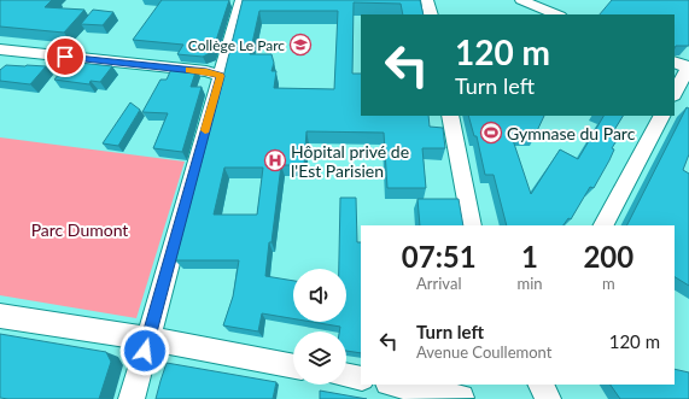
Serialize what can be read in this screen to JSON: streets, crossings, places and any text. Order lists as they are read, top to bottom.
{
  "parks": ["Parc Dumont"],
  "places": {
    "school or university": ["Collège Le Parc"],
    "sports": ["Gymnase du Parc"],
    "hospital": ["Hôpital privé de l'Est Parisien"]
  },
  "page": {
    "turn": ["120 m", "Turn left"],
    "eta": [
      "07:51",
      "Arrival",
      "1",
      "min",
      "200",
      "m"
    ],
    "list": [
      {
        "name": "Turn left",
        "note": "Avenue Coullemont",
        "value": "120 m"
      }
    ]
  }
}
